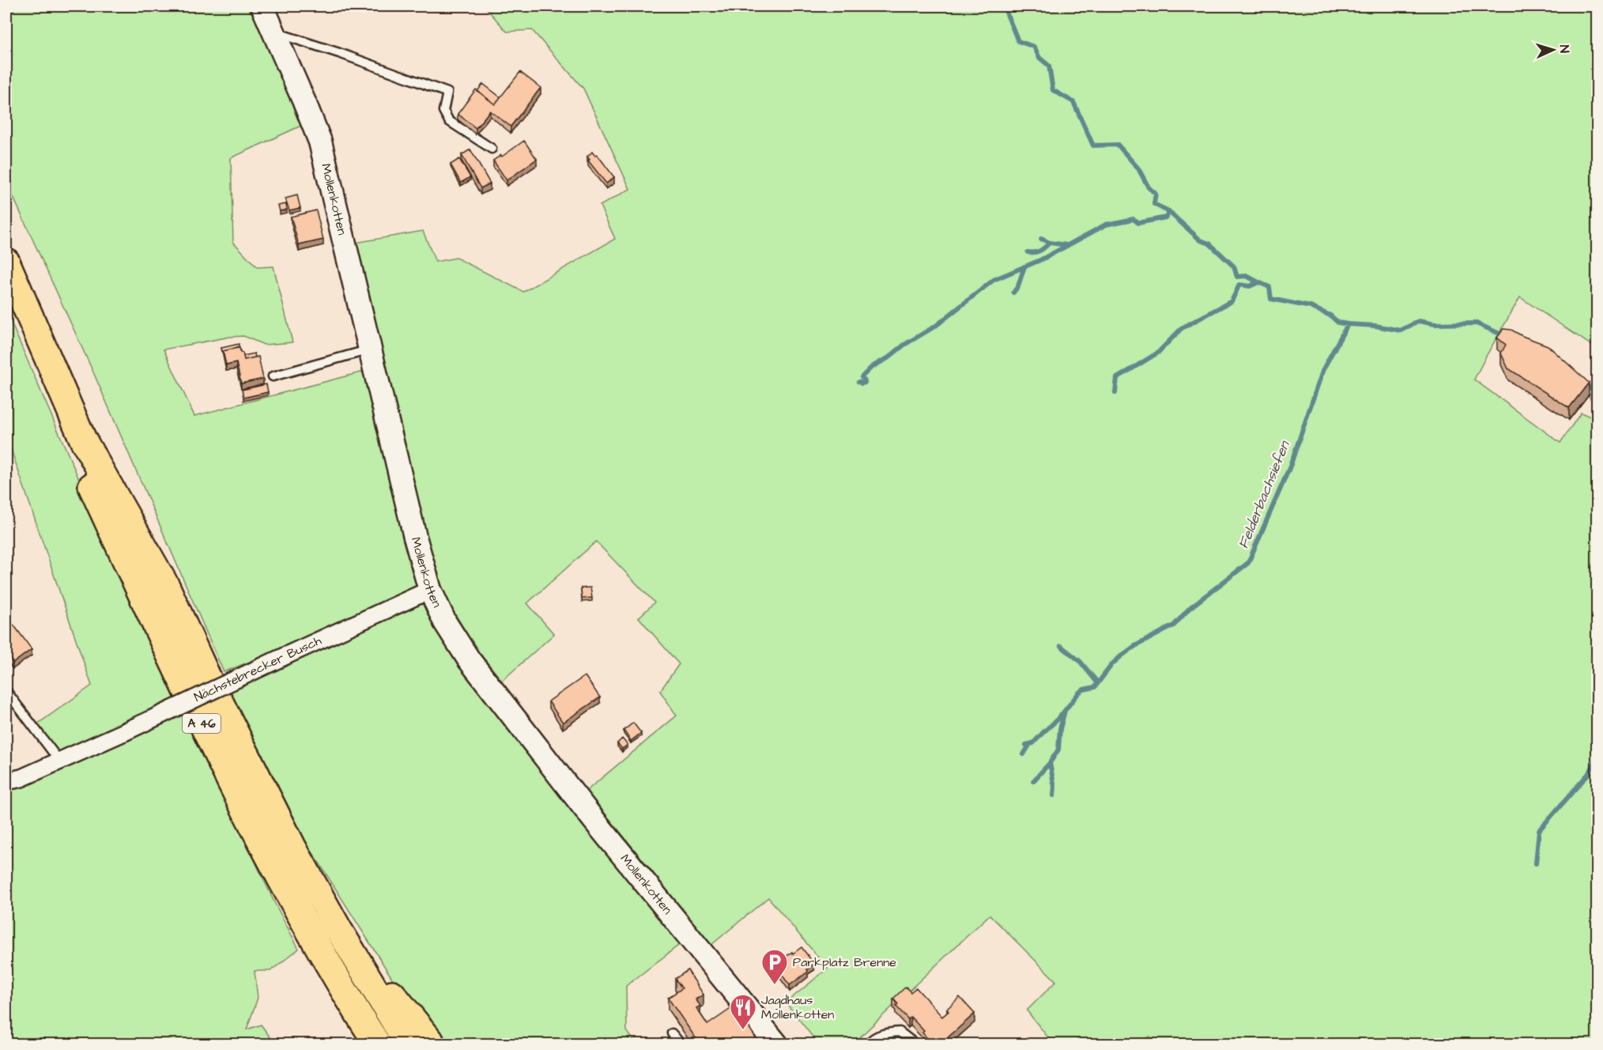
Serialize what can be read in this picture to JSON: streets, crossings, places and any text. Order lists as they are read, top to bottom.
{
  "streets": {
    "highway": ["A 46"],
    "main road": ["Mollenkotten"],
    "street": ["Nächstebrecker Busch"]
  },
  "crossings": [
    ["Mollenkotten", "Nächstebrecker Busch"]
  ],
  "water": ["Felderbachsiefen"],
  "places": {
    "parking": ["Parkplatz Brenne"],
    "restaurant": ["Jagdhaus Mollenkotten"]
  },
  "north": "right"
}
